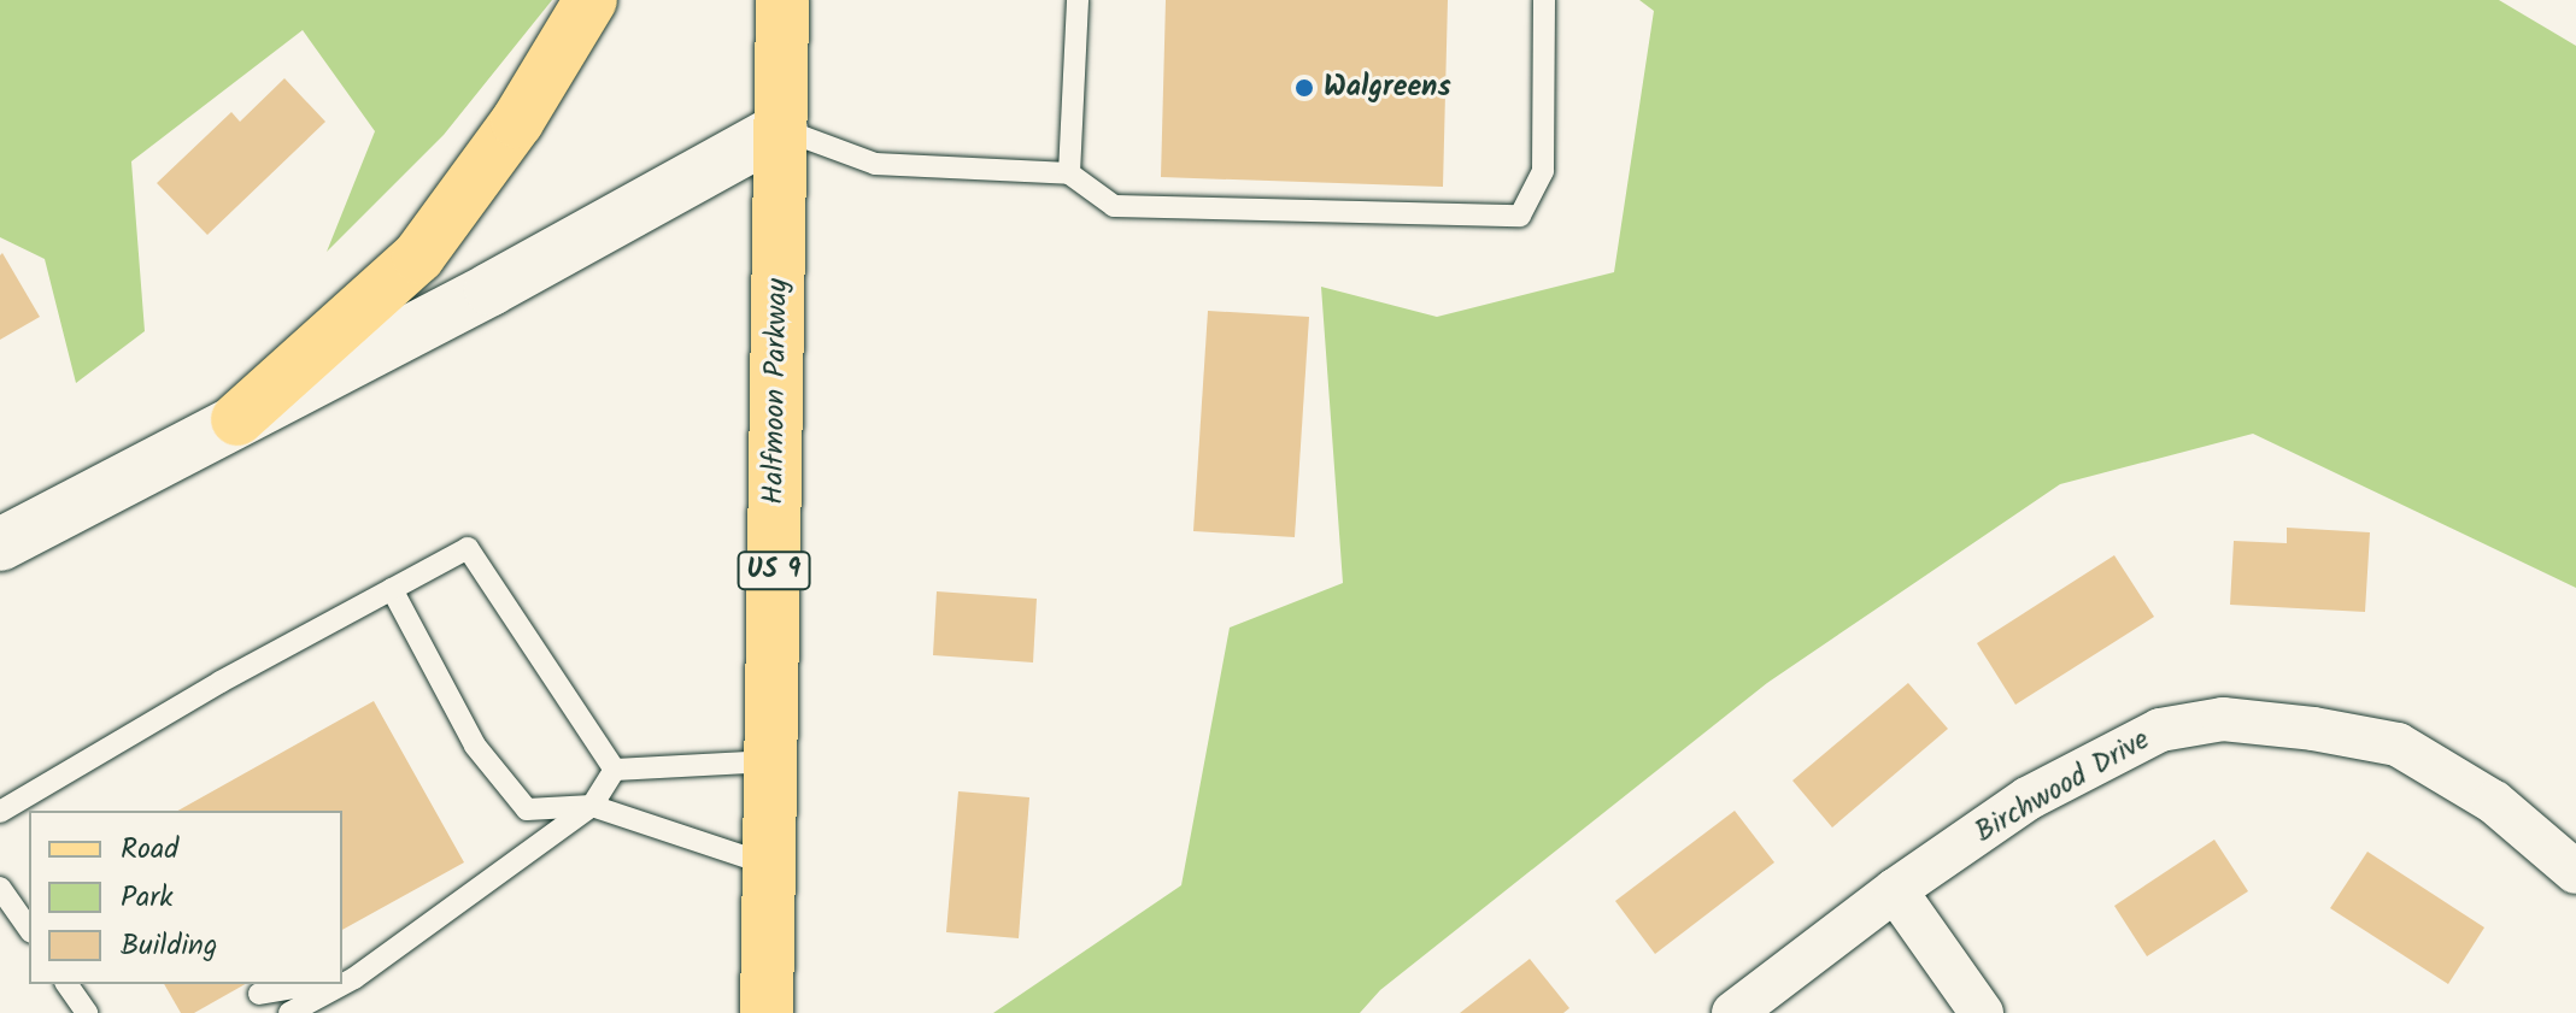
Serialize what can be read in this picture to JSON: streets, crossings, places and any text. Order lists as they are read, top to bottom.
{
  "streets": {
    "main road": ["Halfmoon Parkway", "US 9"],
    "street": ["Birchwood Drive"]
  },
  "places": ["Walgreens"],
  "legend": ["Road", "Park", "Building"]
}
